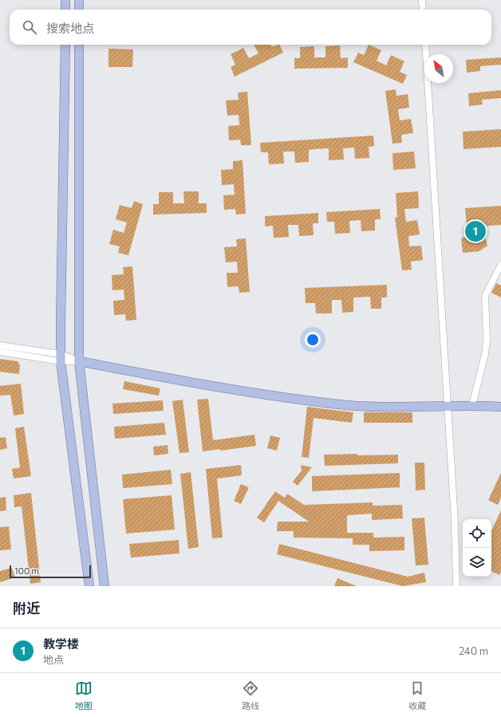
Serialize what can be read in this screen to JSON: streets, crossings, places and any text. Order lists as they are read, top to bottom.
{
  "scale_bar": "100 m",
  "north": "top left",
  "page": {
    "search": "搜索地点",
    "pins": "1",
    "scale": "100 m",
    "heading": "附近",
    "list": [
      {
        "mark": "1",
        "name": "教学楼",
        "note": "地点",
        "value": "240 m"
      }
    ],
    "nav": ["地图", "路线", "收藏"]
  }
}
